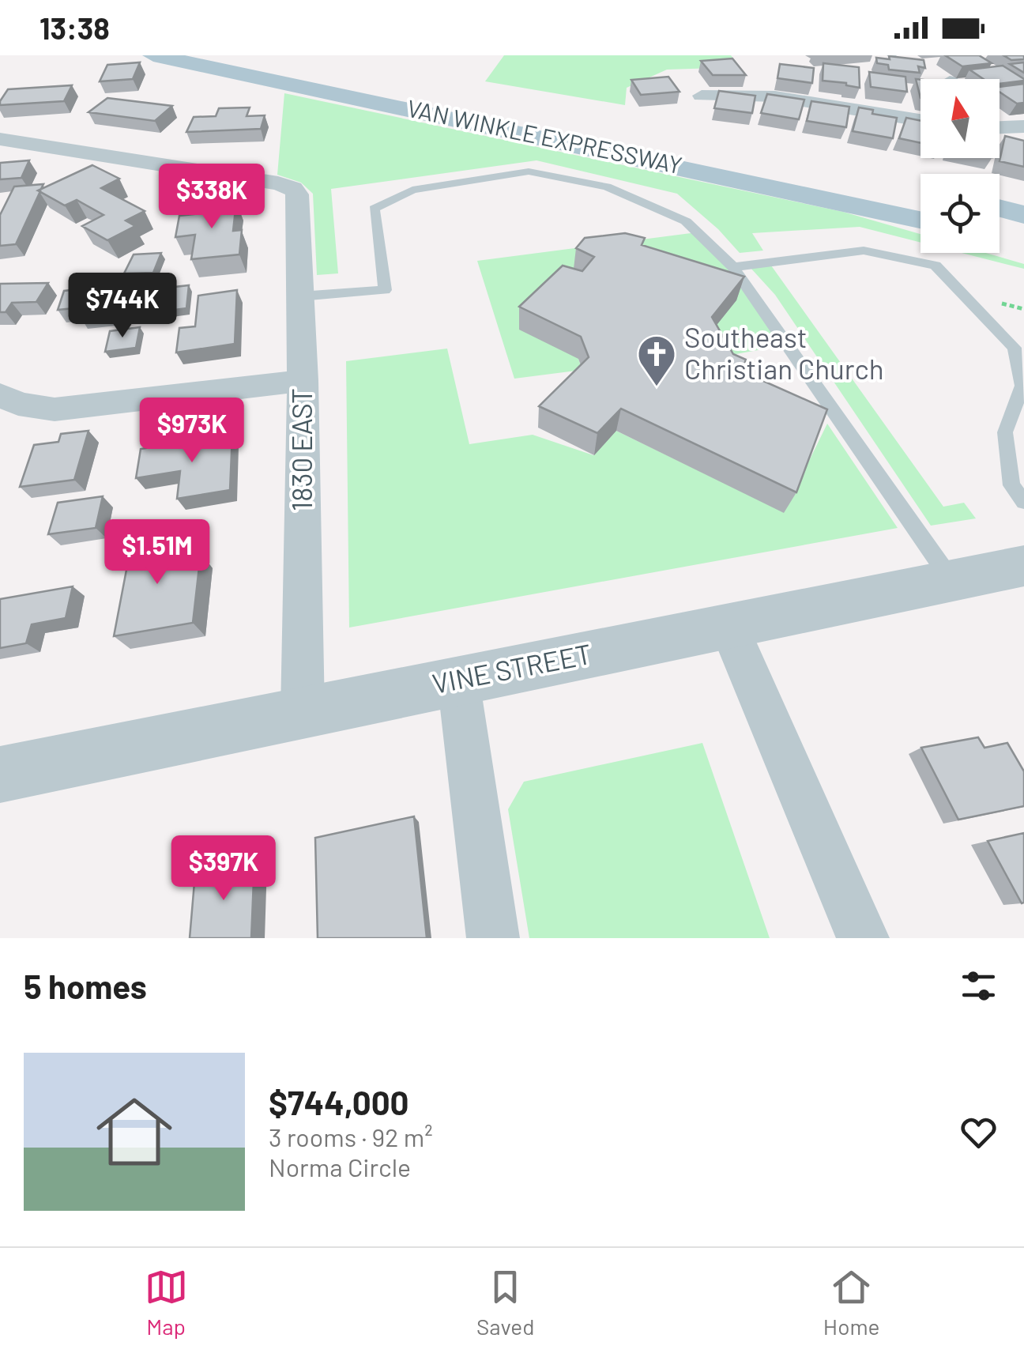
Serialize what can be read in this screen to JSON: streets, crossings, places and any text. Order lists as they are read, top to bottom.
{
  "streets": {
    "main road": ["VAN WINKLE EXPRESSWAY"],
    "street": ["1830 EAST", "VINE STREET"]
  },
  "crossings": [
    ["1830 EAST", "VINE STREET"]
  ],
  "places": {
    "church": ["Southeast Christian Church"]
  },
  "north": "top",
  "page": {
    "status": "13:38",
    "price": [
      "$338K",
      "$744K",
      "$973K",
      "$1.51M",
      "$397K"
    ],
    "heading": "5 homes",
    "list": [
      {
        "name": "$744,000",
        "note": "3 rooms · 92 m² · Norma Circle"
      }
    ],
    "tabs": ["Map", "Saved", "Home"]
  }
}
